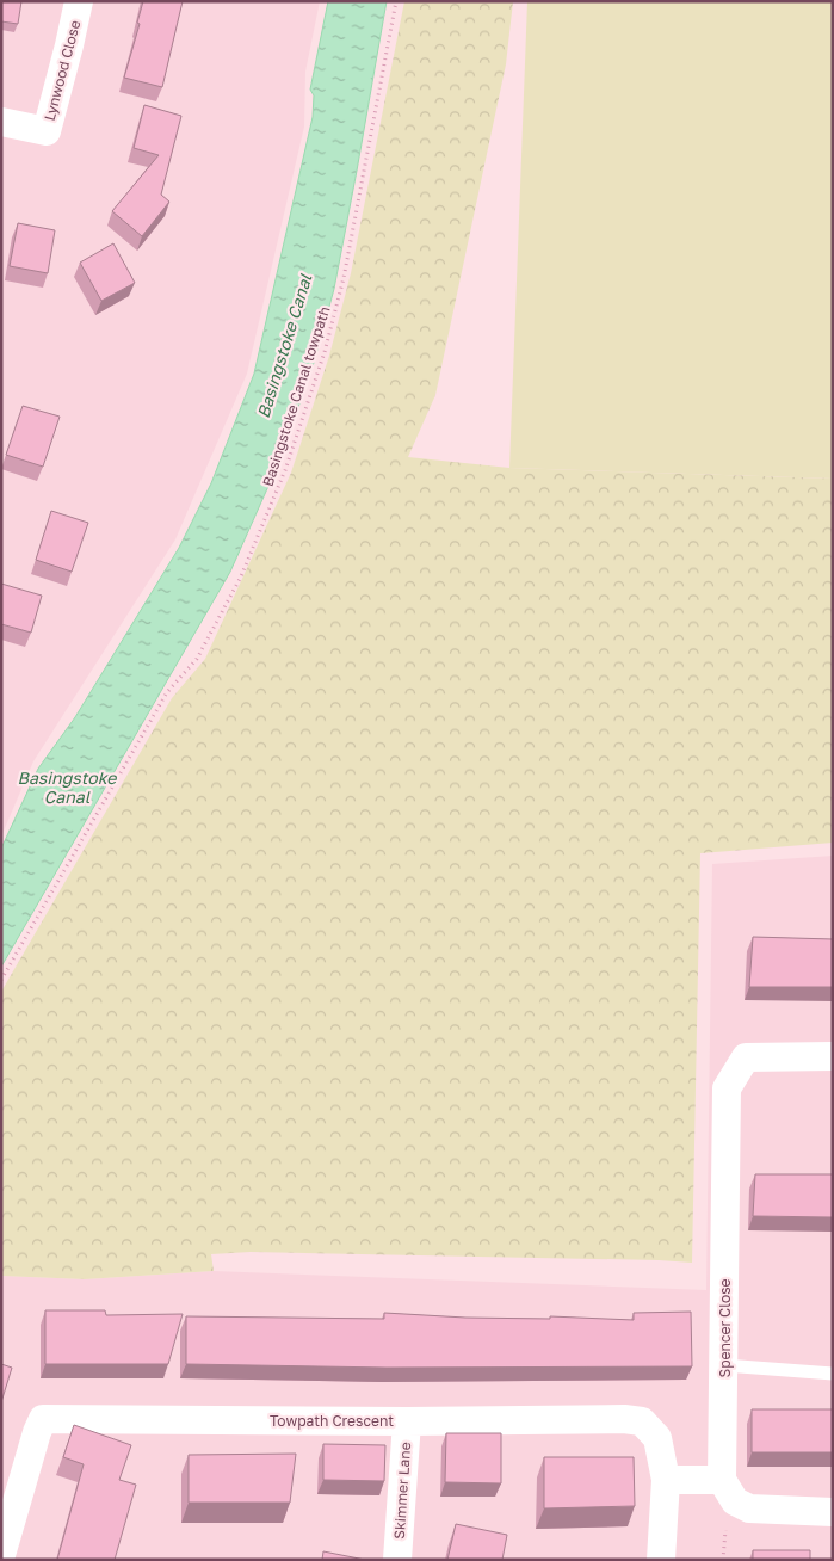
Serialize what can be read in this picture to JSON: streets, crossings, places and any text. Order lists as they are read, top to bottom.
{
  "streets": {
    "street": [
      "Lynwood Close",
      "Spencer Close",
      "Towpath Crescent",
      "Skimmer Lane"
    ],
    "path": ["Basingstoke Canal towpath"]
  },
  "crossings": [
    ["Towpath Crescent", "Skimmer Lane"]
  ],
  "water": ["Basingstoke Canal"]
}
